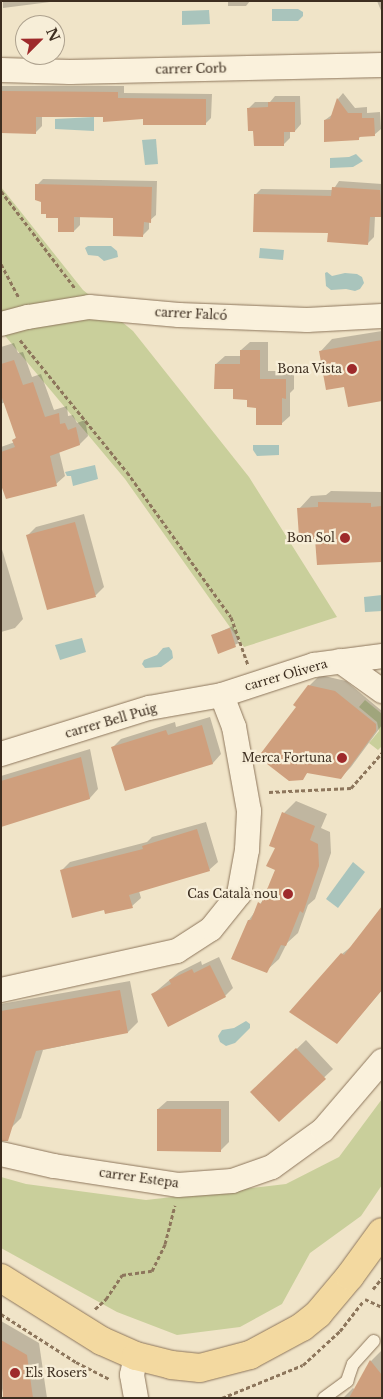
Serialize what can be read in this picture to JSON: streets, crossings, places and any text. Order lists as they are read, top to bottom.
{
  "streets": {
    "street": [
      "carrer Corb",
      "carrer Falcó",
      "carrer Olivera",
      "carrer Bell Puig",
      "carrer Estepa"
    ]
  },
  "crossings": [
    ["carrer Olivera", "carrer Bell Puig"]
  ],
  "places": [
    "Bona Vista",
    "Bon Sol",
    "Merca Fortuna",
    "Cas Català nou",
    "Els Rosers"
  ],
  "north": "top right"
}
